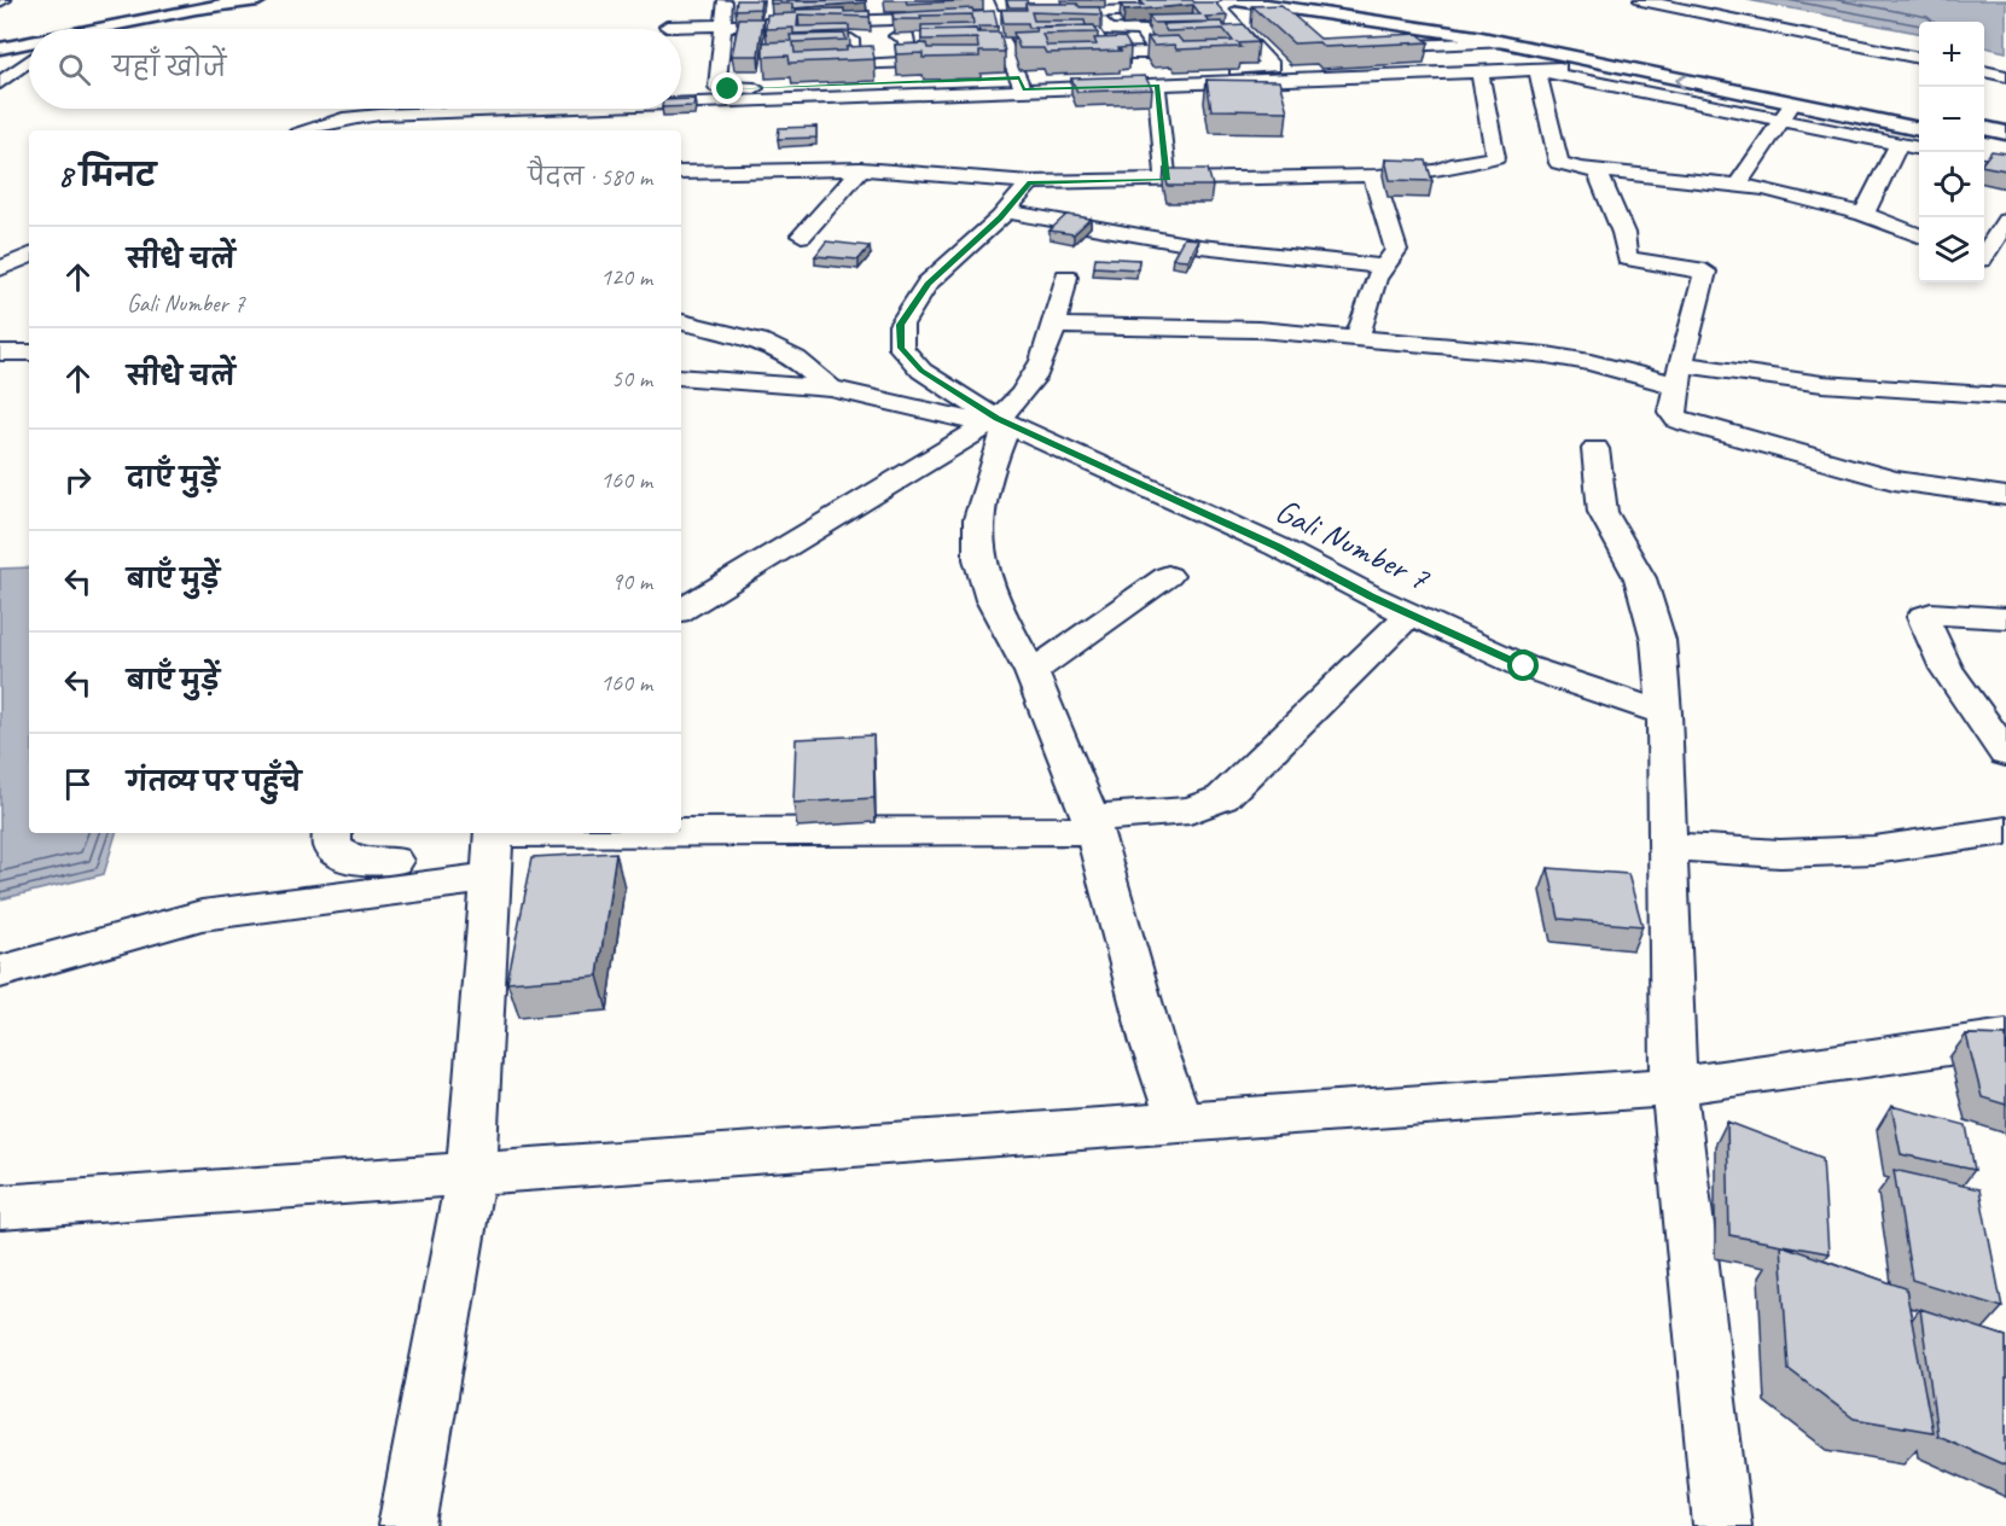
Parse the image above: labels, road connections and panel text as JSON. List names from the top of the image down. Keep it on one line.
{"streets":{"street":["Gali Number 7"]},"page":{"map_buttons":["+","−"],"search":"यहाँ खोजें","heading":["8 मिनट","पैदल · 580 m"],"list":[["सीधे चलें","Gali Number 7","120 m"],["सीधे चलें","50 m"],["दाएँ मुड़ें","160 m"],["बाएँ मुड़ें","90 m"],["बाएँ मुड़ें","160 m"],"गंतव्य पर पहुँचे"]}}
